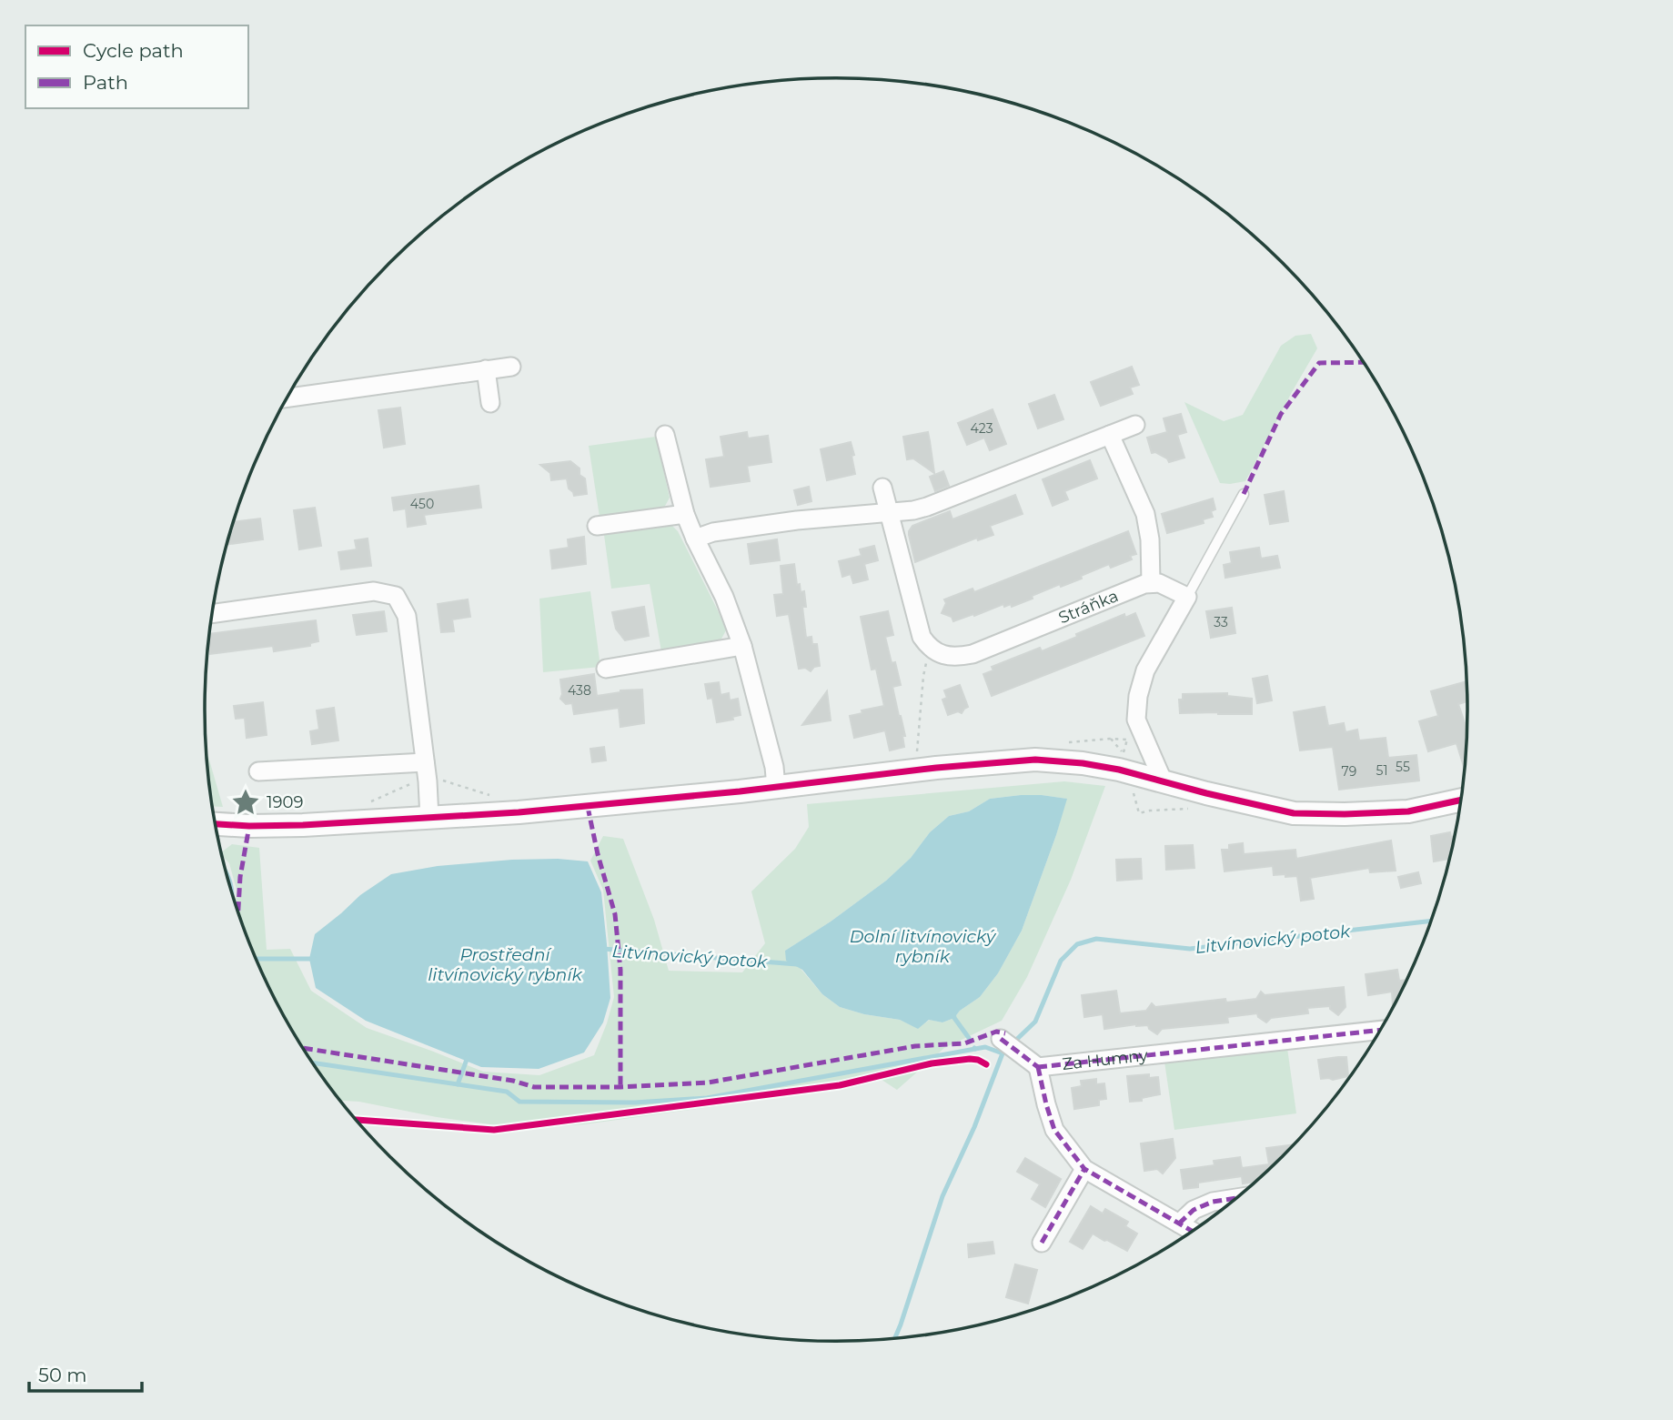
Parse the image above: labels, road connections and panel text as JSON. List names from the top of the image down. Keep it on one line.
{"streets":{"street":["Stráňka","Za Humny"]},"water":["Dolní litvínovický rybník","Litvínovický potok","Prostřední litvínovický rybník"],"places":{"place":["1909"]},"house_numbers":["423","450","33","438","55","51","79"],"legend":["Cycle path","Path"],"scale_bar":"50 m"}
